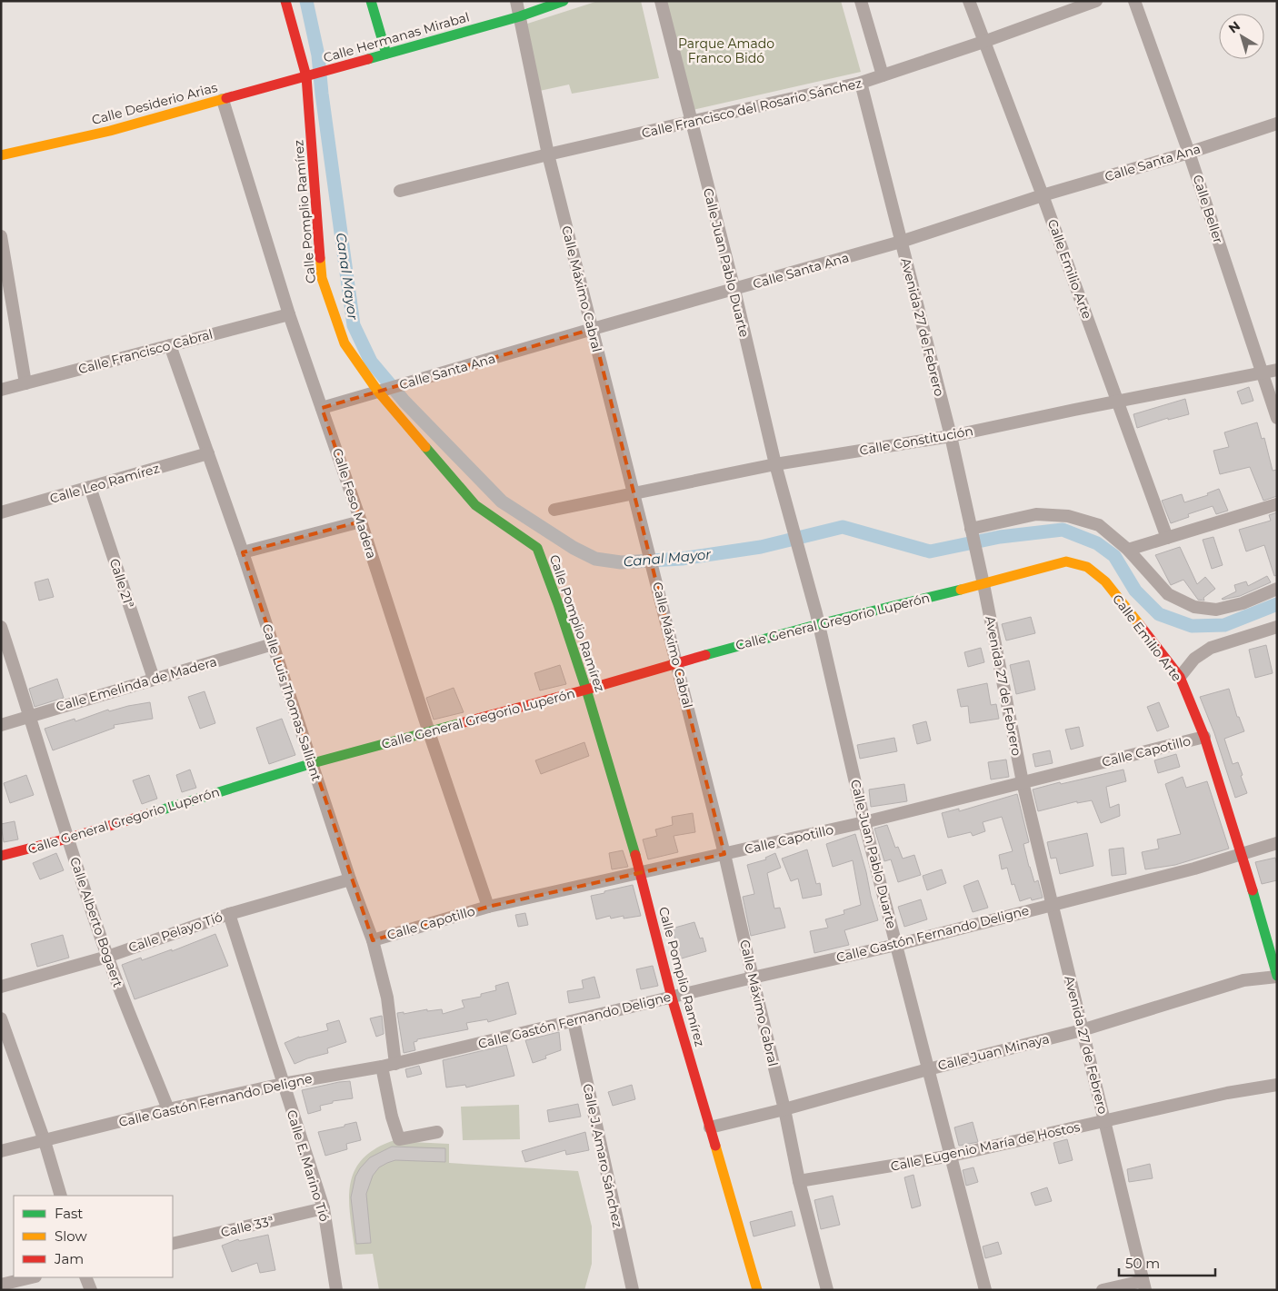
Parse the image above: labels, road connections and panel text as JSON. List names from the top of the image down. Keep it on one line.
{"streets":{"street":["Calle Hermanas Mirabal","Calle Desiderio Arias","Calle Francisco del Rosario Sánchez","Calle Santa Ana","Calle Beller","Calle Pomplio Ramírez","Calle Juan Pablo Duarte","Calle Emilio Arte","Calle Máximo Cabral","Avenida 27 de Febrero","Calle Francisco Cabral","Calle Constitución","Calle Leo Ramírez","Calle Feso Madera","Calle 21ª","Calle General Gregorio Luperón","Calle Emelinda de Madera","Calle Luis Thomas Salliant","Calle Capotillo","Calle Alberto Bogaert","Calle Pelayo Tió","Calle Gastón Fernando Deligne","Calle Juan Minaya","Calle Eugenio María de Hostos","Calle J. Amaro Sánchez","Calle E. Marino Tió","Calle 33ª"]},"crossings":[["Calle Hermanas Mirabal","Calle Desiderio Arias"],["Calle Hermanas Mirabal","Calle Pomplio Ramírez"],["Calle Hermanas Mirabal","Calle Máximo Cabral"],["Calle Desiderio Arias","Calle Pomplio Ramírez"],["Calle Desiderio Arias","Calle Feso Madera"],["Calle Francisco del Rosario Sánchez","Calle Juan Pablo Duarte"],["Calle Francisco del Rosario Sánchez","Calle Emilio Arte"],["Calle Francisco del Rosario Sánchez","Calle Máximo Cabral"],["Calle Francisco del Rosario Sánchez","Avenida 27 de Febrero"],["Calle Santa Ana","Calle Beller"],["Calle Santa Ana","Calle Pomplio Ramírez"],["Calle Santa Ana","Calle Juan Pablo Duarte"],["Calle Santa Ana","Calle Emilio Arte"],["Calle Santa Ana","Calle Máximo Cabral"],["Calle Santa Ana","Avenida 27 de Febrero"],["Calle Santa Ana","Calle Feso Madera"],["Calle Beller","Calle Constitución"],["Calle Pomplio Ramírez","Calle General Gregorio Luperón"],["Calle Pomplio Ramírez","Calle Capotillo"],["Calle Pomplio Ramírez","Calle Gastón Fernando Deligne"],["Calle Pomplio Ramírez","Calle Juan Minaya"],["Calle Juan Pablo Duarte","Calle Constitución"],["Calle Juan Pablo Duarte","Calle General Gregorio Luperón"],["Calle Juan Pablo Duarte","Calle Capotillo"],["Calle Juan Pablo Duarte","Calle Gastón Fernando Deligne"],["Calle Juan Pablo Duarte","Calle Juan Minaya"],["Calle Juan Pablo Duarte","Calle Eugenio María de Hostos"],["Calle Emilio Arte","Avenida 27 de Febrero"],["Calle Emilio Arte","Calle Constitución"],["Calle Emilio Arte","Calle General Gregorio Luperón"],["Calle Emilio Arte","Calle Capotillo"],["Calle Emilio Arte","Calle Gastón Fernando Deligne"],["Calle Emilio Arte","Calle Juan Minaya"],["Calle Máximo Cabral","Calle Constitución"],["Calle Máximo Cabral","Calle General Gregorio Luperón"],["Calle Máximo Cabral","Calle Capotillo"],["Calle Máximo Cabral","Calle Gastón Fernando Deligne"],["Calle Máximo Cabral","Calle Juan Minaya"],["Calle Máximo Cabral","Calle Eugenio María de Hostos"],["Avenida 27 de Febrero","Calle Constitución"],["Avenida 27 de Febrero","Calle General Gregorio Luperón"],["Avenida 27 de Febrero","Calle Capotillo"],["Avenida 27 de Febrero","Calle Gastón Fernando Deligne"],["Avenida 27 de Febrero","Calle Juan Minaya"],["Avenida 27 de Febrero","Calle Eugenio María de Hostos"],["Calle Francisco Cabral","Calle Feso Madera"],["Calle Francisco Cabral","Calle Luis Thomas Salliant"],["Calle Leo Ramírez","Calle 21ª"],["Calle Leo Ramírez","Calle Luis Thomas Salliant"],["Calle Feso Madera","Calle General Gregorio Luperón"],["Calle Feso Madera","Calle Capotillo"],["Calle 21ª","Calle Emelinda de Madera"],["Calle General Gregorio Luperón","Calle Luis Thomas Salliant"],["Calle General Gregorio Luperón","Calle Alberto Bogaert"],["Calle Emelinda de Madera","Calle Luis Thomas Salliant"],["Calle Emelinda de Madera","Calle Alberto Bogaert"],["Calle Luis Thomas Salliant","Calle Capotillo"],["Calle Luis Thomas Salliant","Calle Pelayo Tió"],["Calle Luis Thomas Salliant","Calle Gastón Fernando Deligne"],["Calle Alberto Bogaert","Calle Pelayo Tió"],["Calle Alberto Bogaert","Calle Gastón Fernando Deligne"],["Calle Pelayo Tió","Calle E. Marino Tió"],["Calle Gastón Fernando Deligne","Calle J. Amaro Sánchez"],["Calle Gastón Fernando Deligne","Calle E. Marino Tió"],["Calle E. Marino Tió","Calle 33ª"]],"water":["Canal Mayor"],"parks":["Parque Amado Franco Bidó"],"legend":["Fast","Slow","Jam"],"scale_bar":"50 m","north":"top left"}
